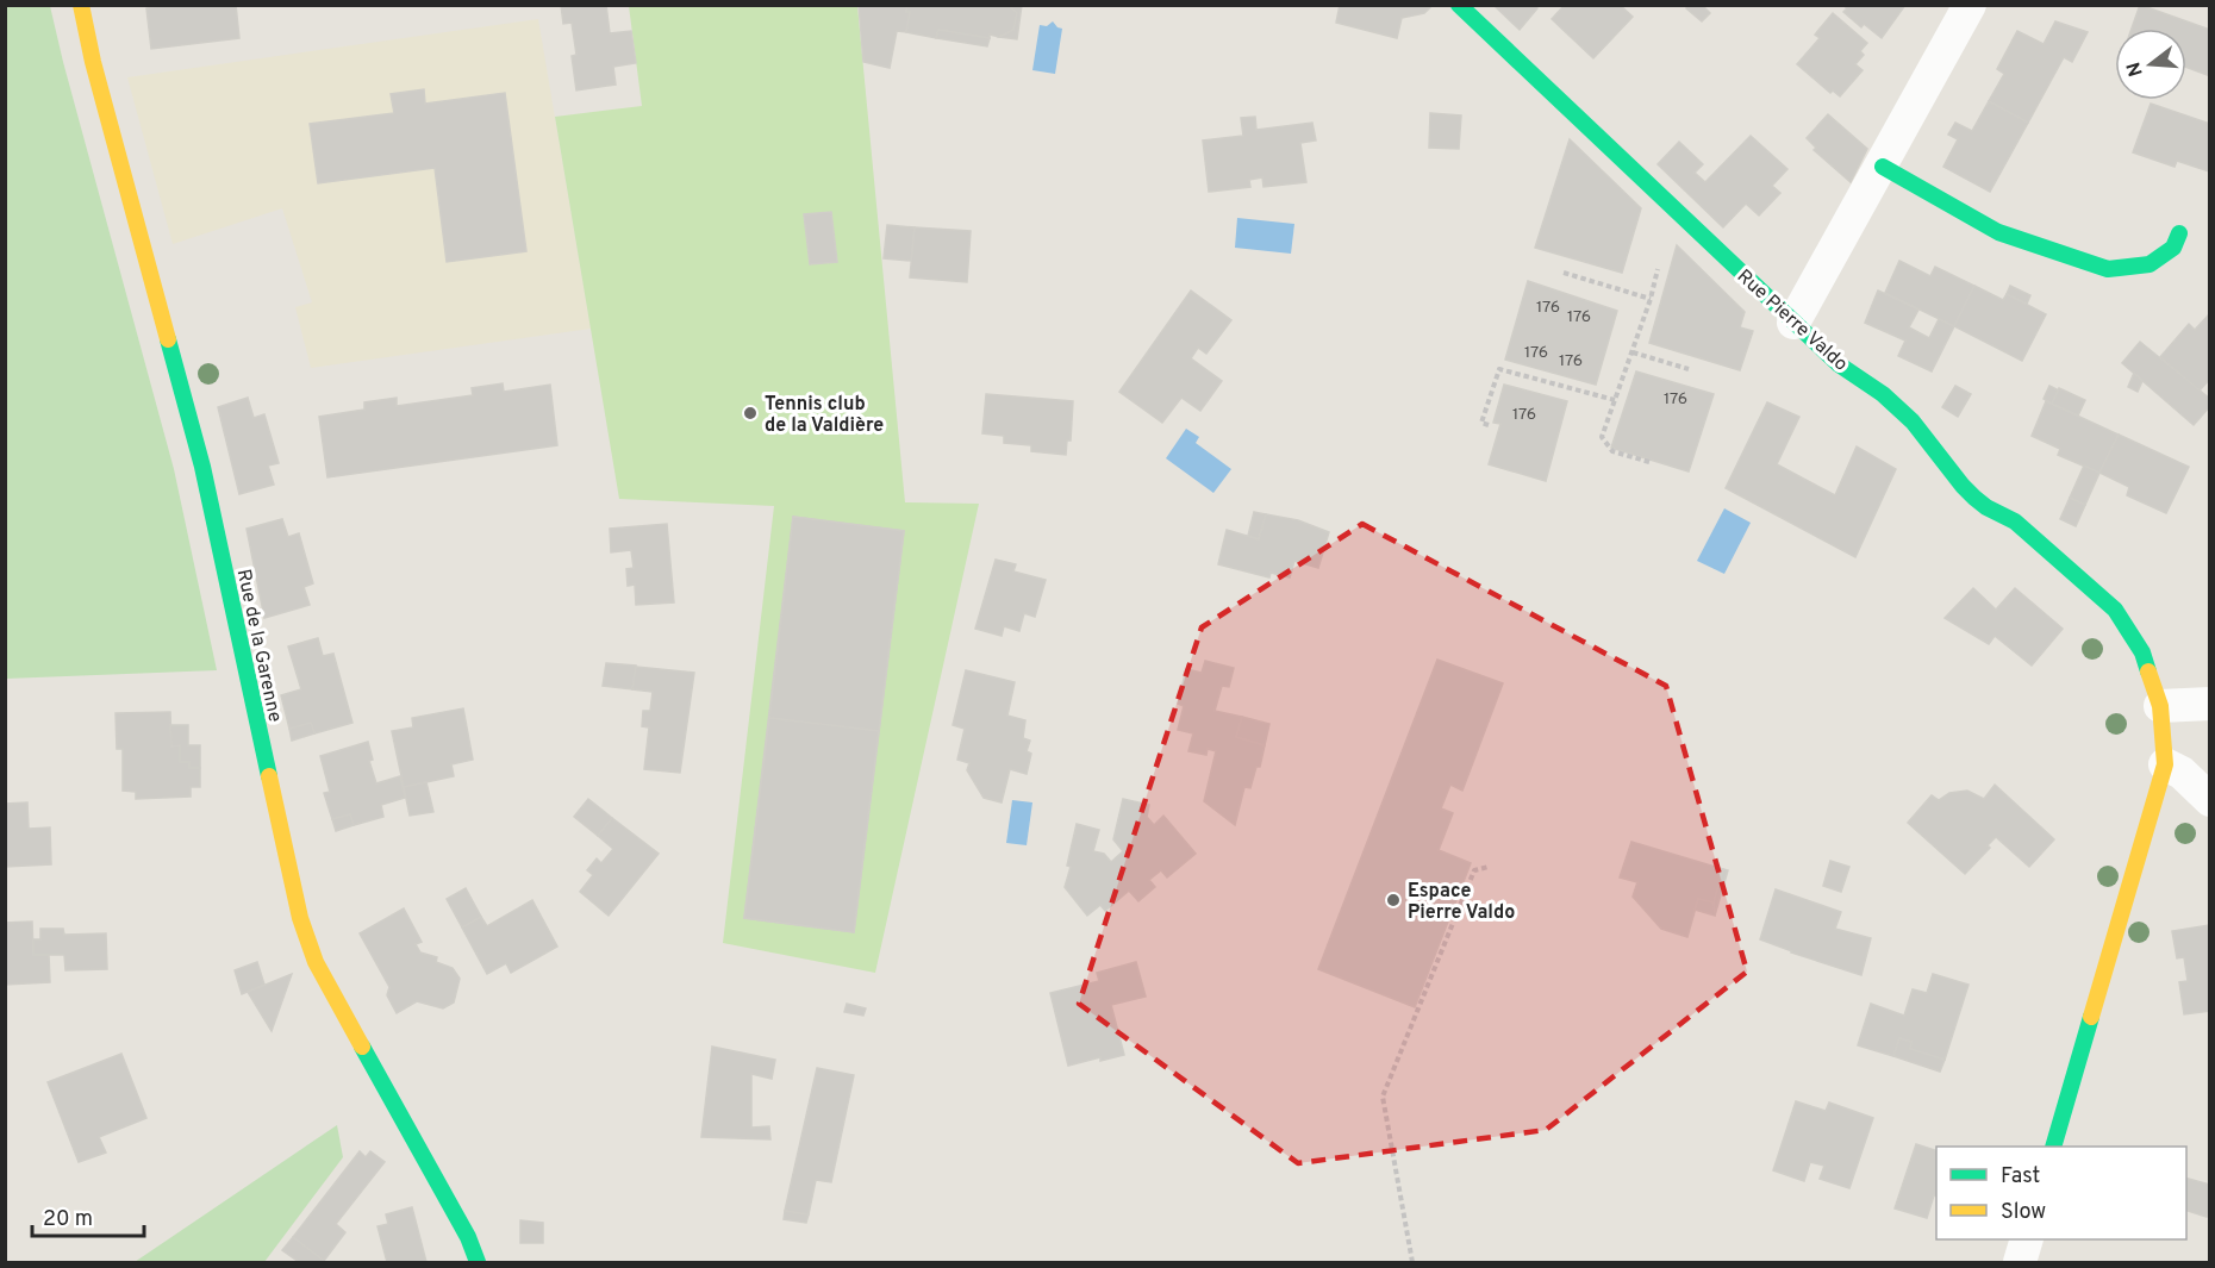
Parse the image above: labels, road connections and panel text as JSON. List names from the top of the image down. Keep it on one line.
{"streets":{"street":["Rue Pierre Valdo","Rue de la Garenne"]},"places":["Tennis club de la Valdière","Espace Pierre Valdo"],"house_numbers":["176","176","176","176","176","176"],"legend":["Fast","Slow"],"scale_bar":"20 m","north":"left"}
